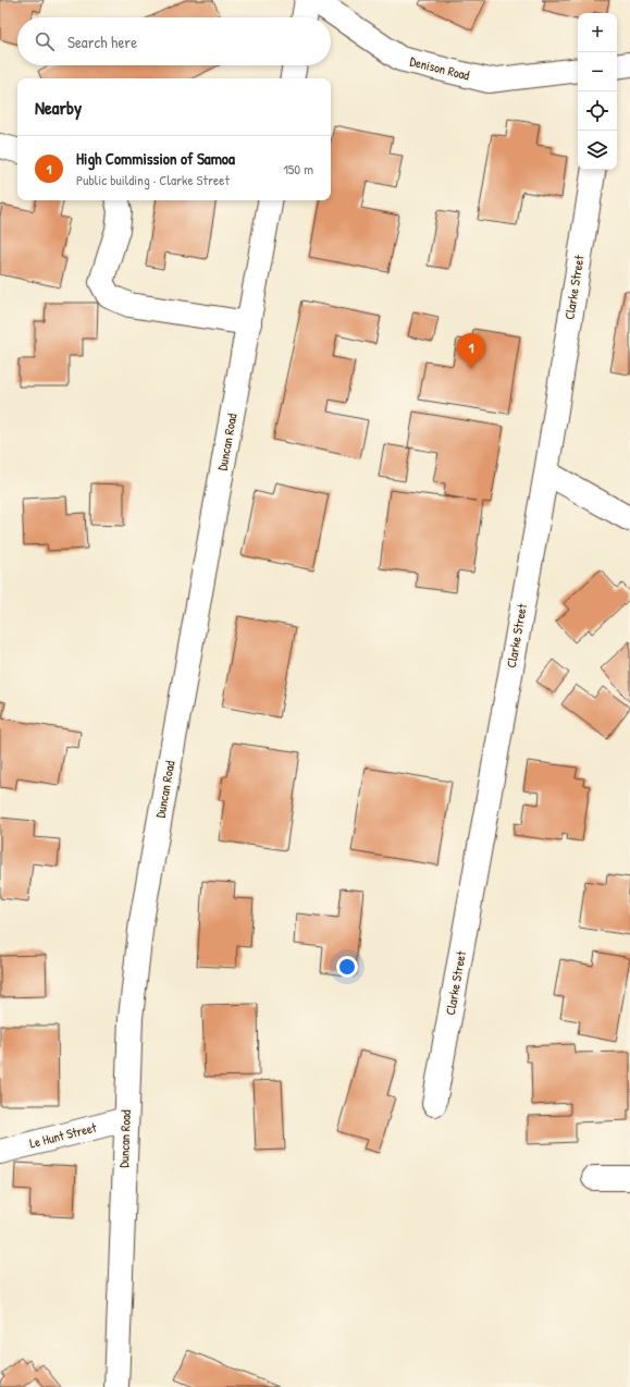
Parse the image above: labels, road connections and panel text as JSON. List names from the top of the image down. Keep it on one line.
{"streets":{"main road":["Denison Road","Clarke Street","Duncan Road","Le Hunt Street"]},"crossings":[["Duncan Road","Le Hunt Street"]],"page":{"map_buttons":["+","−"],"search":"Search here","heading":"Nearby","list":[{"mark":"1","name":"High Commission of Samoa","note":"Public building · Clarke Street","value":"150 m"}],"pins":"1"}}
